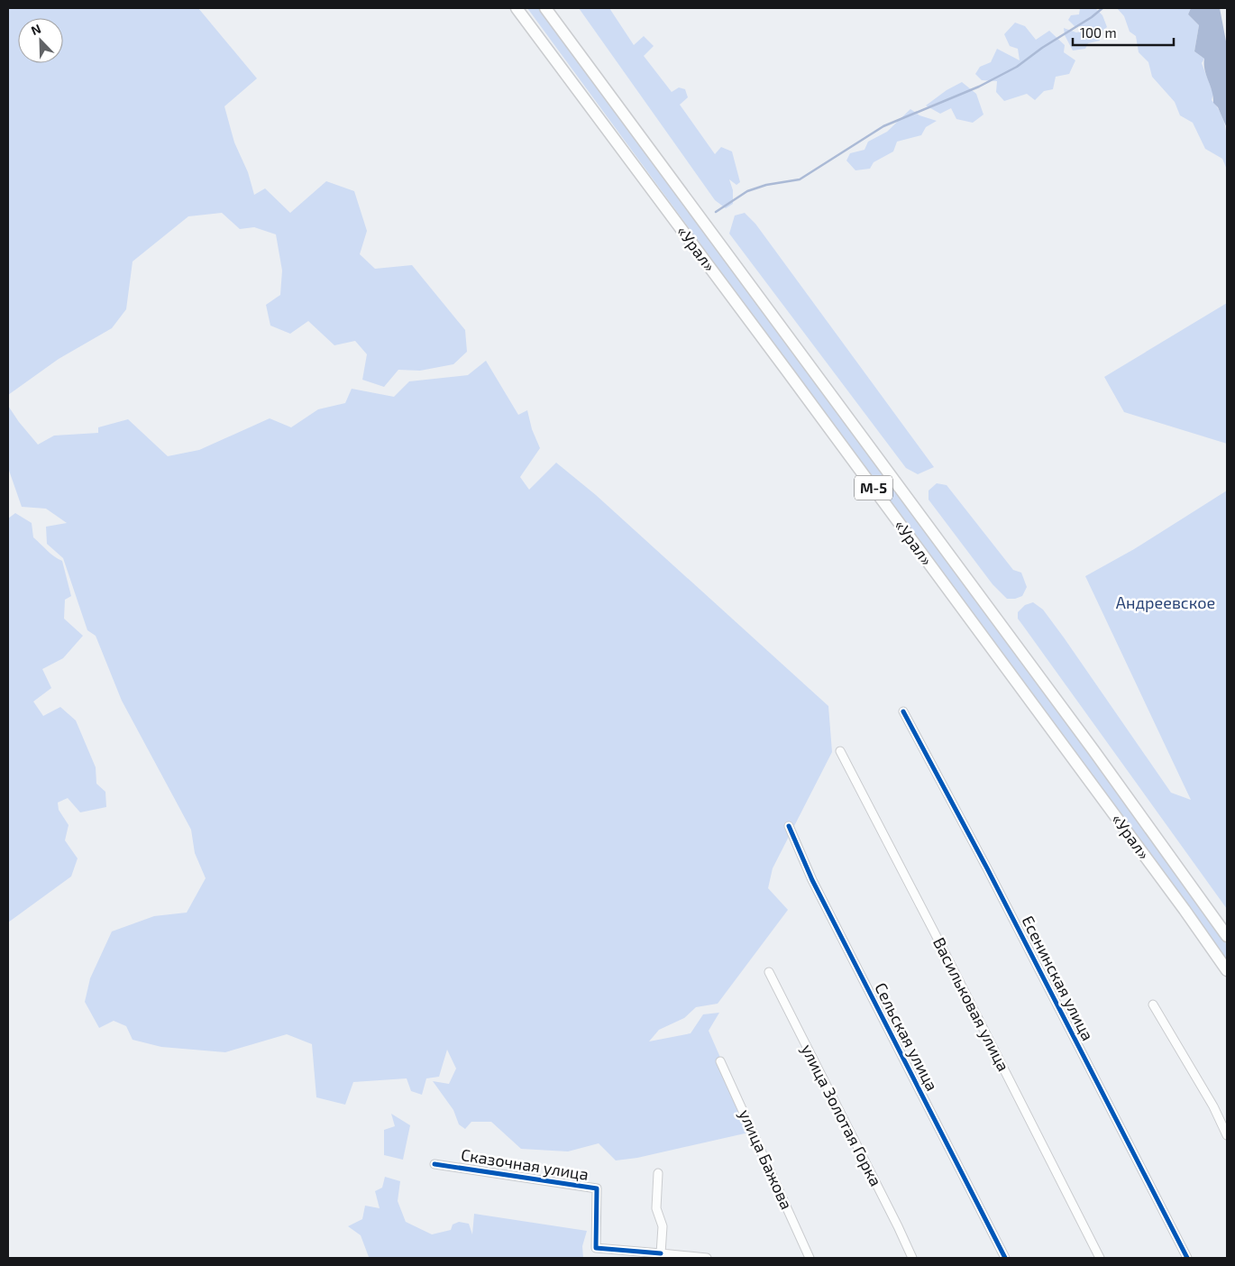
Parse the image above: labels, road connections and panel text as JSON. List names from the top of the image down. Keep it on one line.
{"streets":{"main road":["«Урал»","М-5"],"street":["Есенинская улица","Васильковая улица","Сельская улица","улица Золотая Горка","улица Бажова","Сказочная улица"]},"parks":["Андреевское"],"scale_bar":"100 m","north":"top left"}
